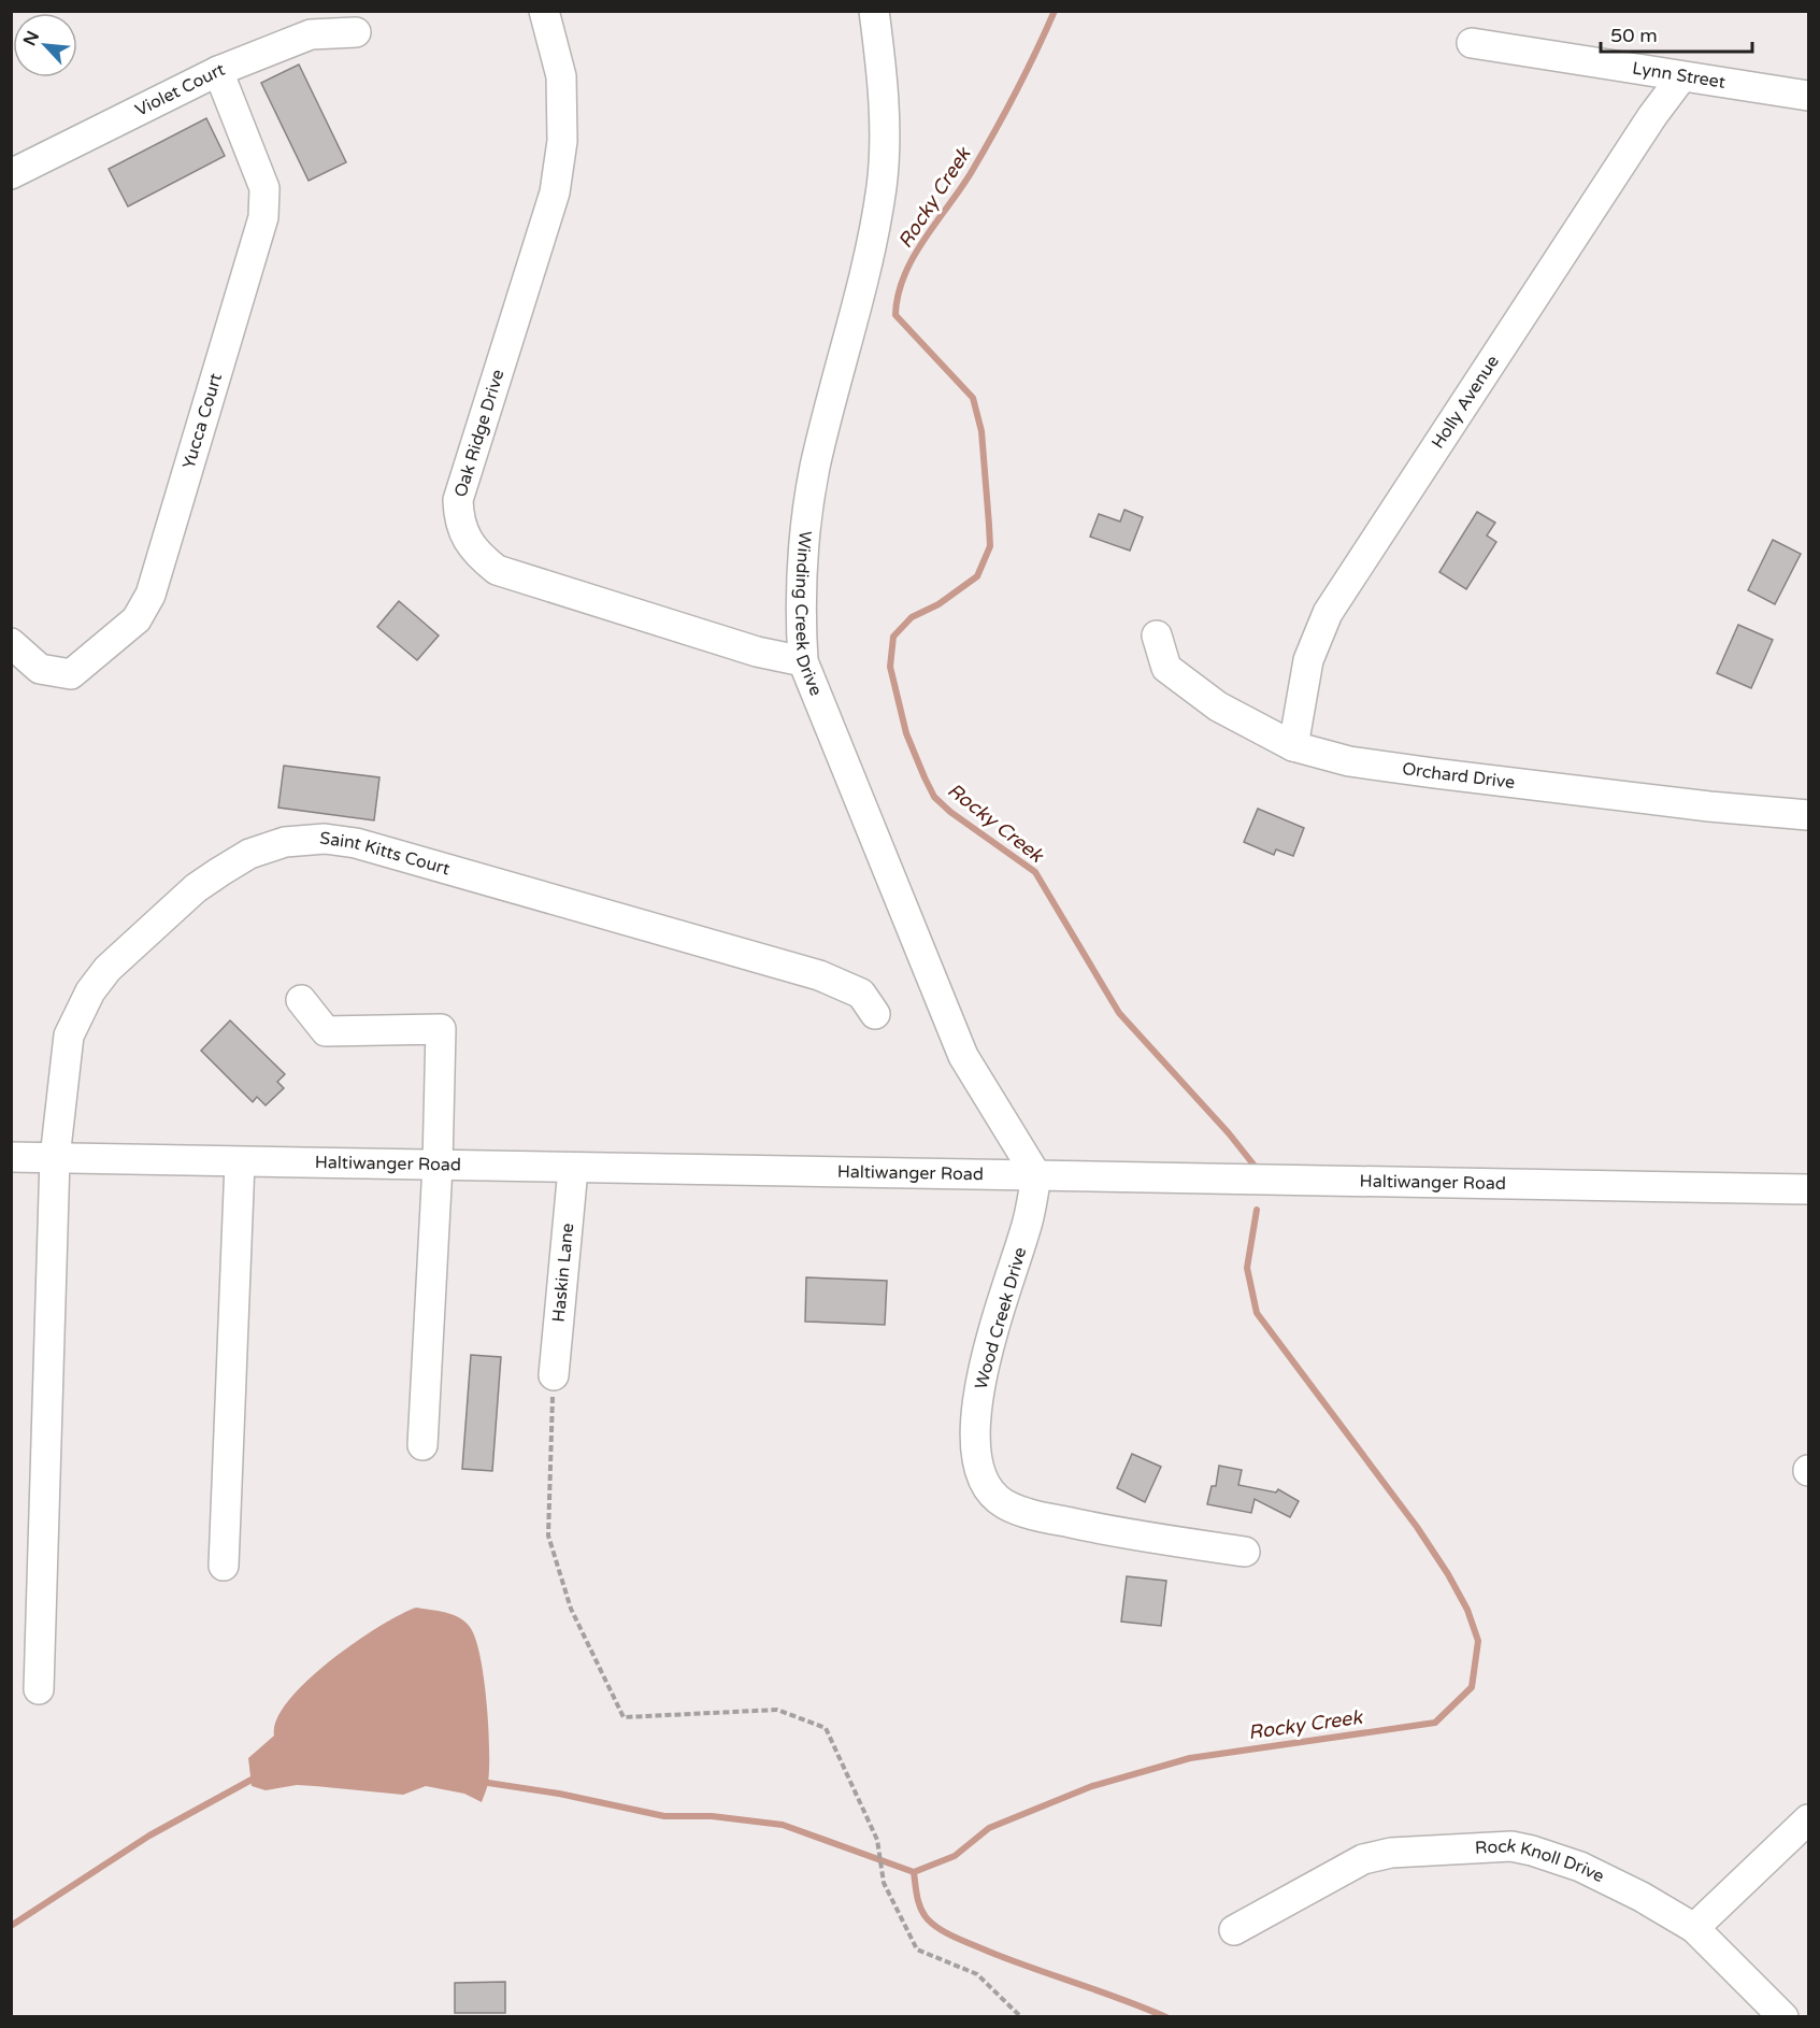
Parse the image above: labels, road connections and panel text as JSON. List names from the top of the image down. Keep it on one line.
{"streets":{"street":["Lynn Street","Violet Court","Holly Avenue","Yucca Court","Oak Ridge Drive","Winding Creek Drive","Orchard Drive","Saint Kitts Court","Haltiwanger Road","Haskin Lane","Wood Creek Drive","Rock Knoll Drive"]},"crossings":[["Lynn Street","Holly Avenue"],["Violet Court","Yucca Court"],["Holly Avenue","Orchard Drive"],["Oak Ridge Drive","Winding Creek Drive"],["Winding Creek Drive","Haltiwanger Road"],["Winding Creek Drive","Wood Creek Drive"],["Saint Kitts Court","Haltiwanger Road"],["Haltiwanger Road","Haskin Lane"],["Haltiwanger Road","Wood Creek Drive"]],"water":["Rocky Creek"],"scale_bar":"50 m","north":"top left"}
